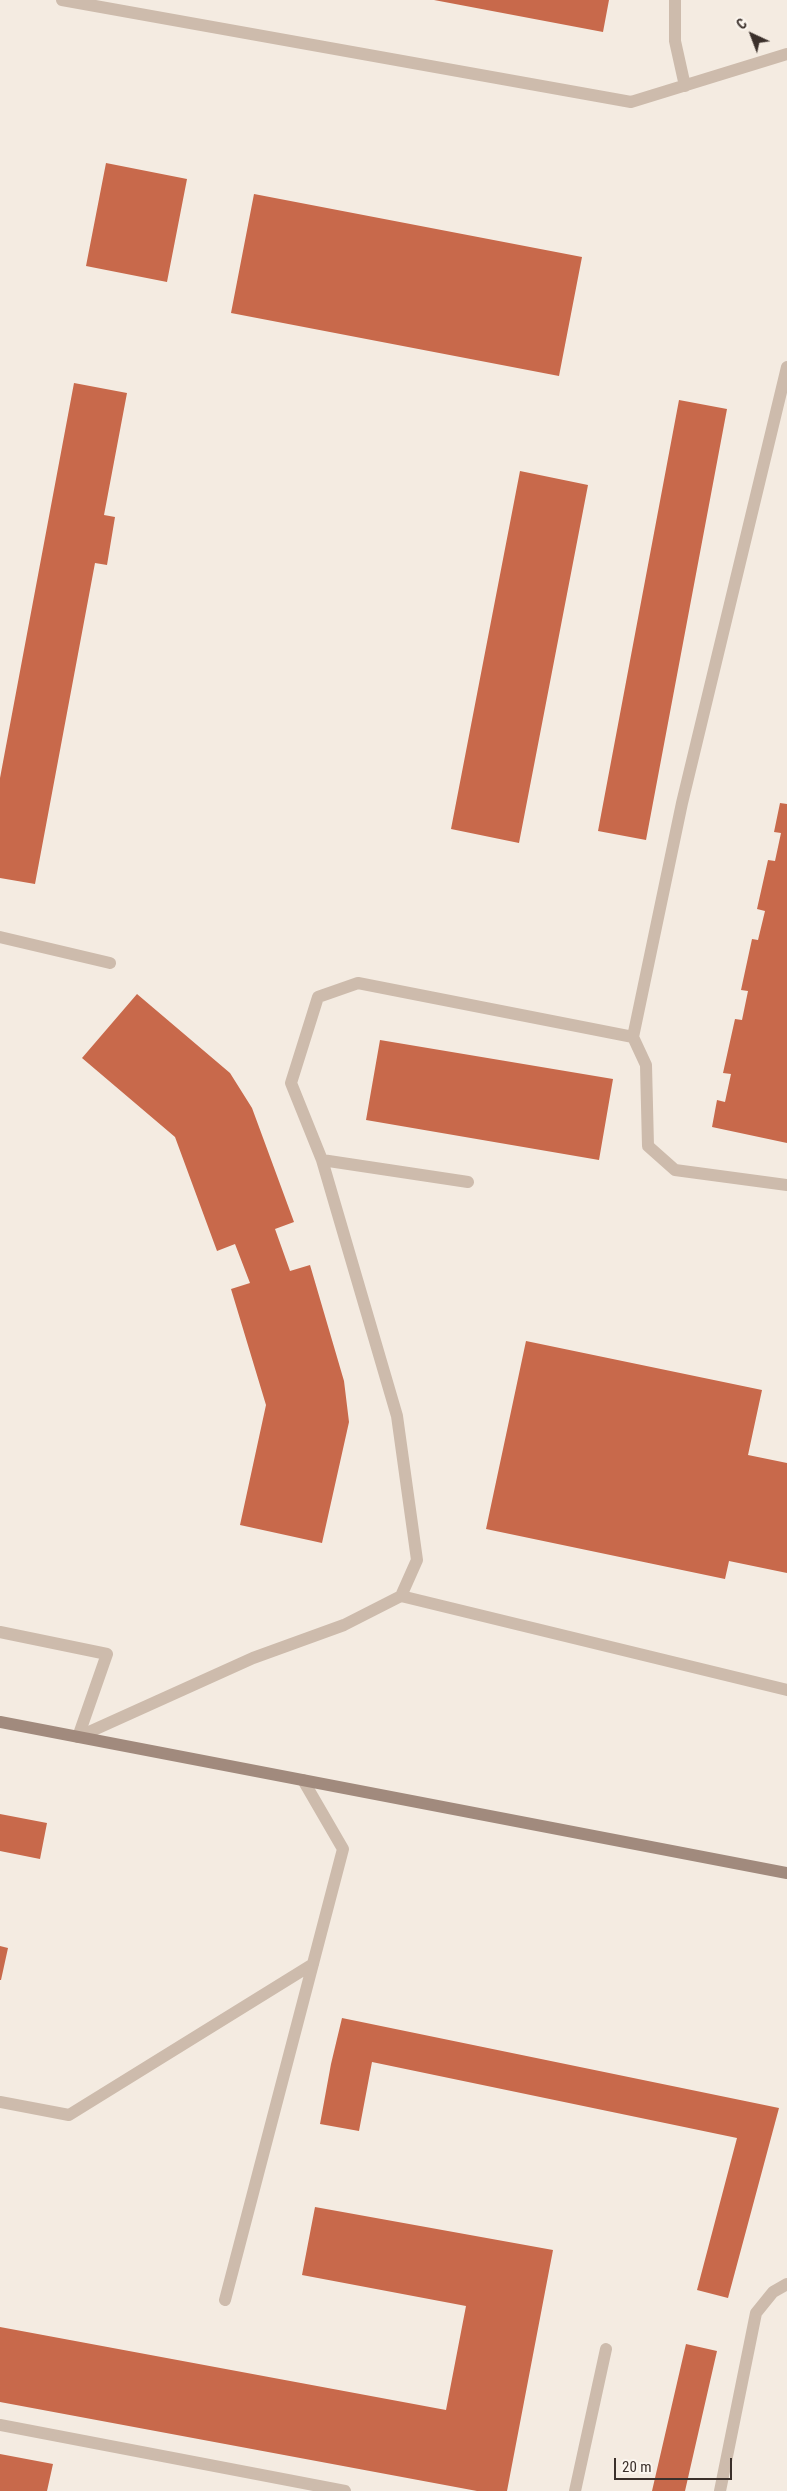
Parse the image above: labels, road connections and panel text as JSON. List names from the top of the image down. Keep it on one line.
{"scale_bar":"20 m","north":"top left"}
